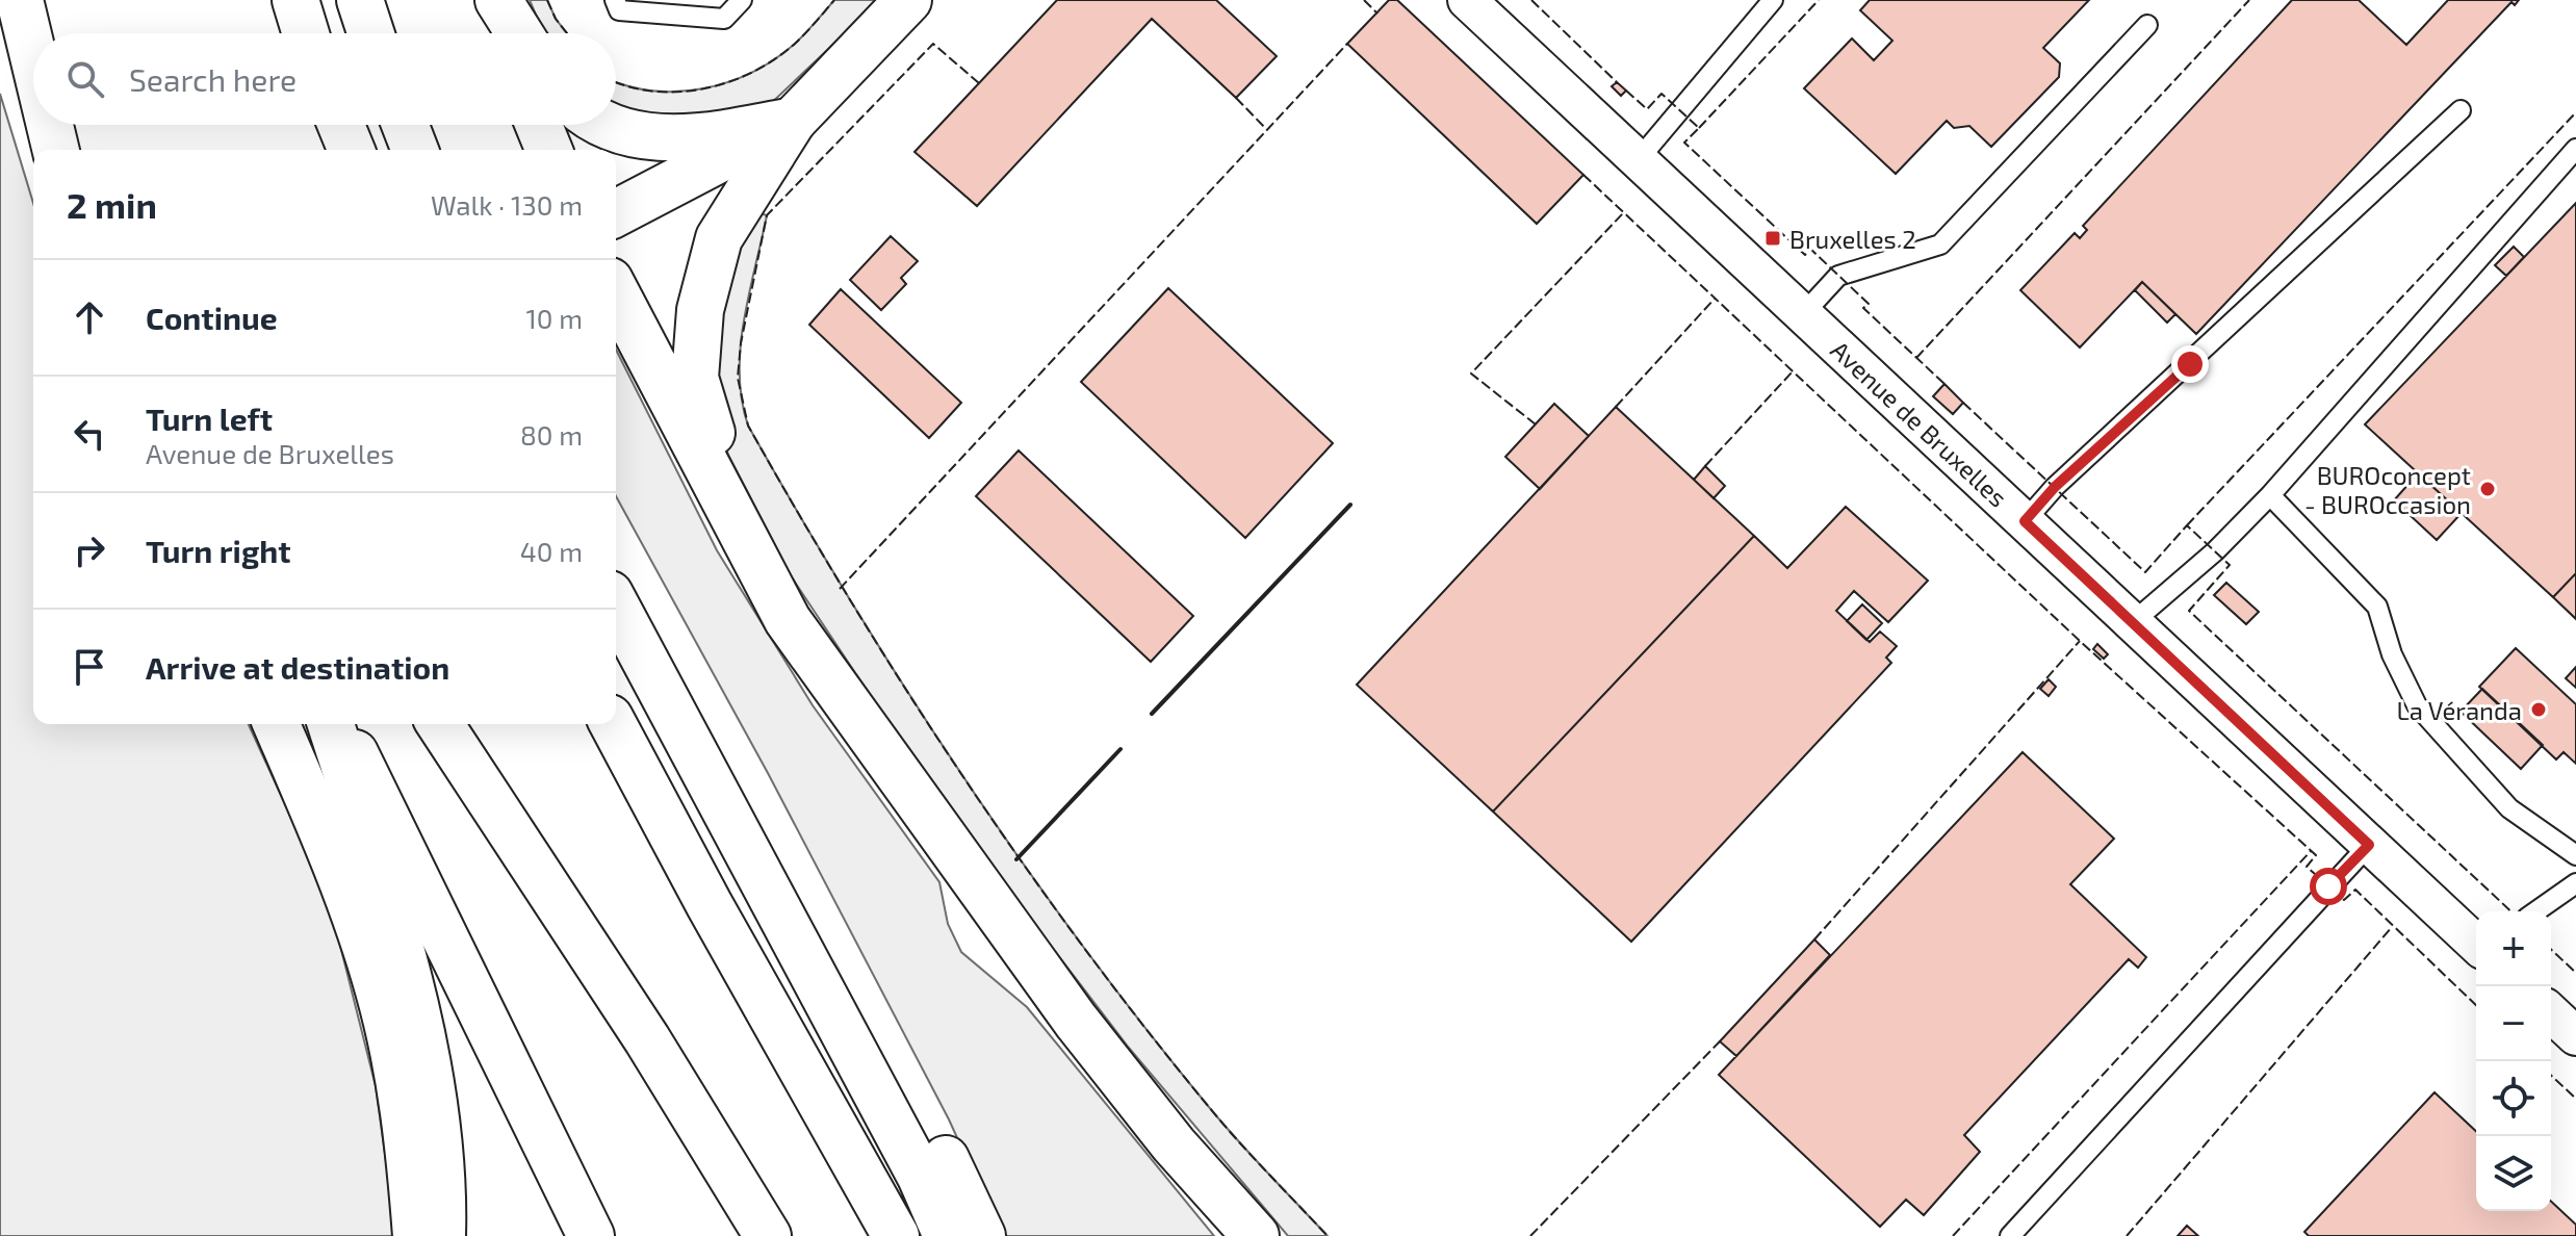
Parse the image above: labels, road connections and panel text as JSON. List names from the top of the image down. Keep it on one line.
{"streets":{"street":["Avenue de Bruxelles"]},"places":{"transit":["Bruxelles 2"],"other":["BUROconcept - BUROccasion","La Véranda"]},"page":{"search":"Search here","heading":["2 min","Walk · 130 m"],"list":[["Continue","10 m"],["Turn left","Avenue de Bruxelles","80 m"],["Turn right","40 m"],"Arrive at destination"],"map_buttons":["+","−"]}}
